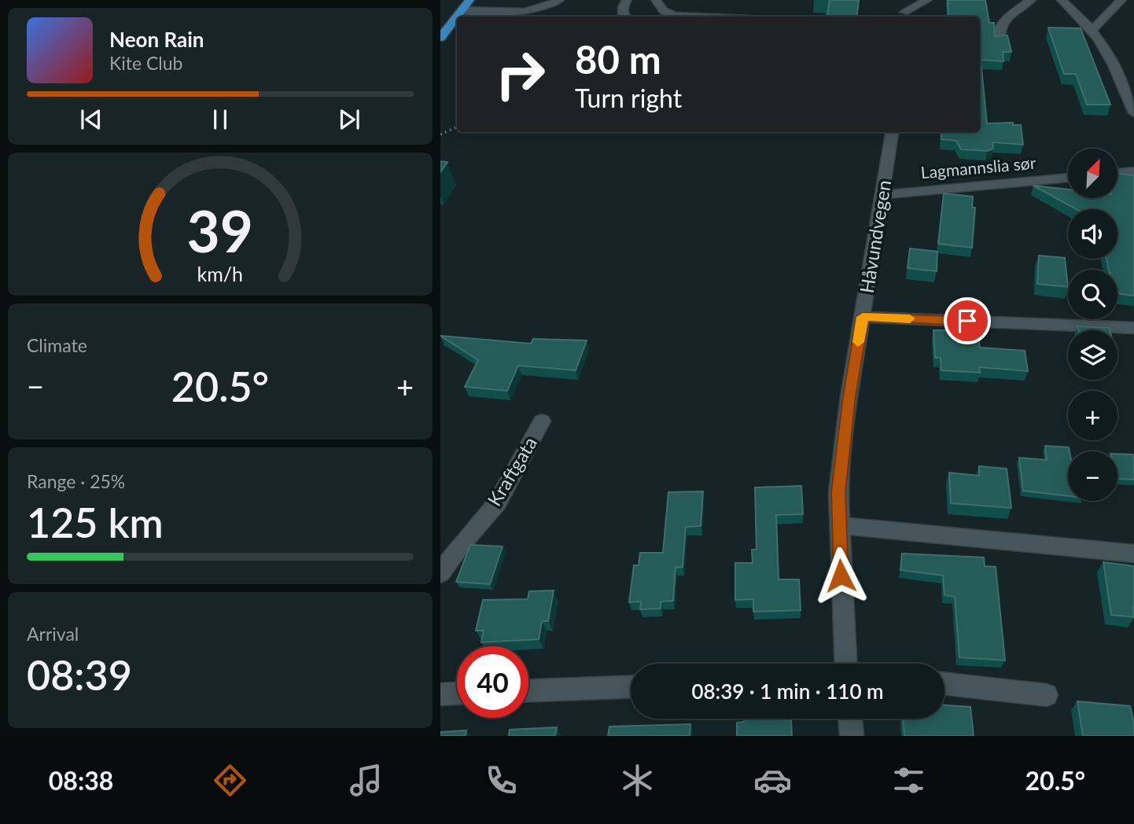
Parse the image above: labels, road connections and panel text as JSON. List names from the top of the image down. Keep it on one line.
{"streets":{"street":["Lagmannslia sør","Håvundvegen","Kraftgata"]},"crossings":[["Lagmannslia sør","Håvundvegen"]],"north":"top right","page":{"turn":["80 m","Turn right"],"song":["Neon Rain","Kite Club"],"map_buttons":["+","−"],"tile":["Climate",["Range · 25%","125 km"],["Arrival","08:39"]],"heat":["−","20.5°","+"],"limit":"40","trip":"08:39 · 1 min · 110 m","tabs":["08:38","20.5°"],"gauge":["39","km/h"]}}
